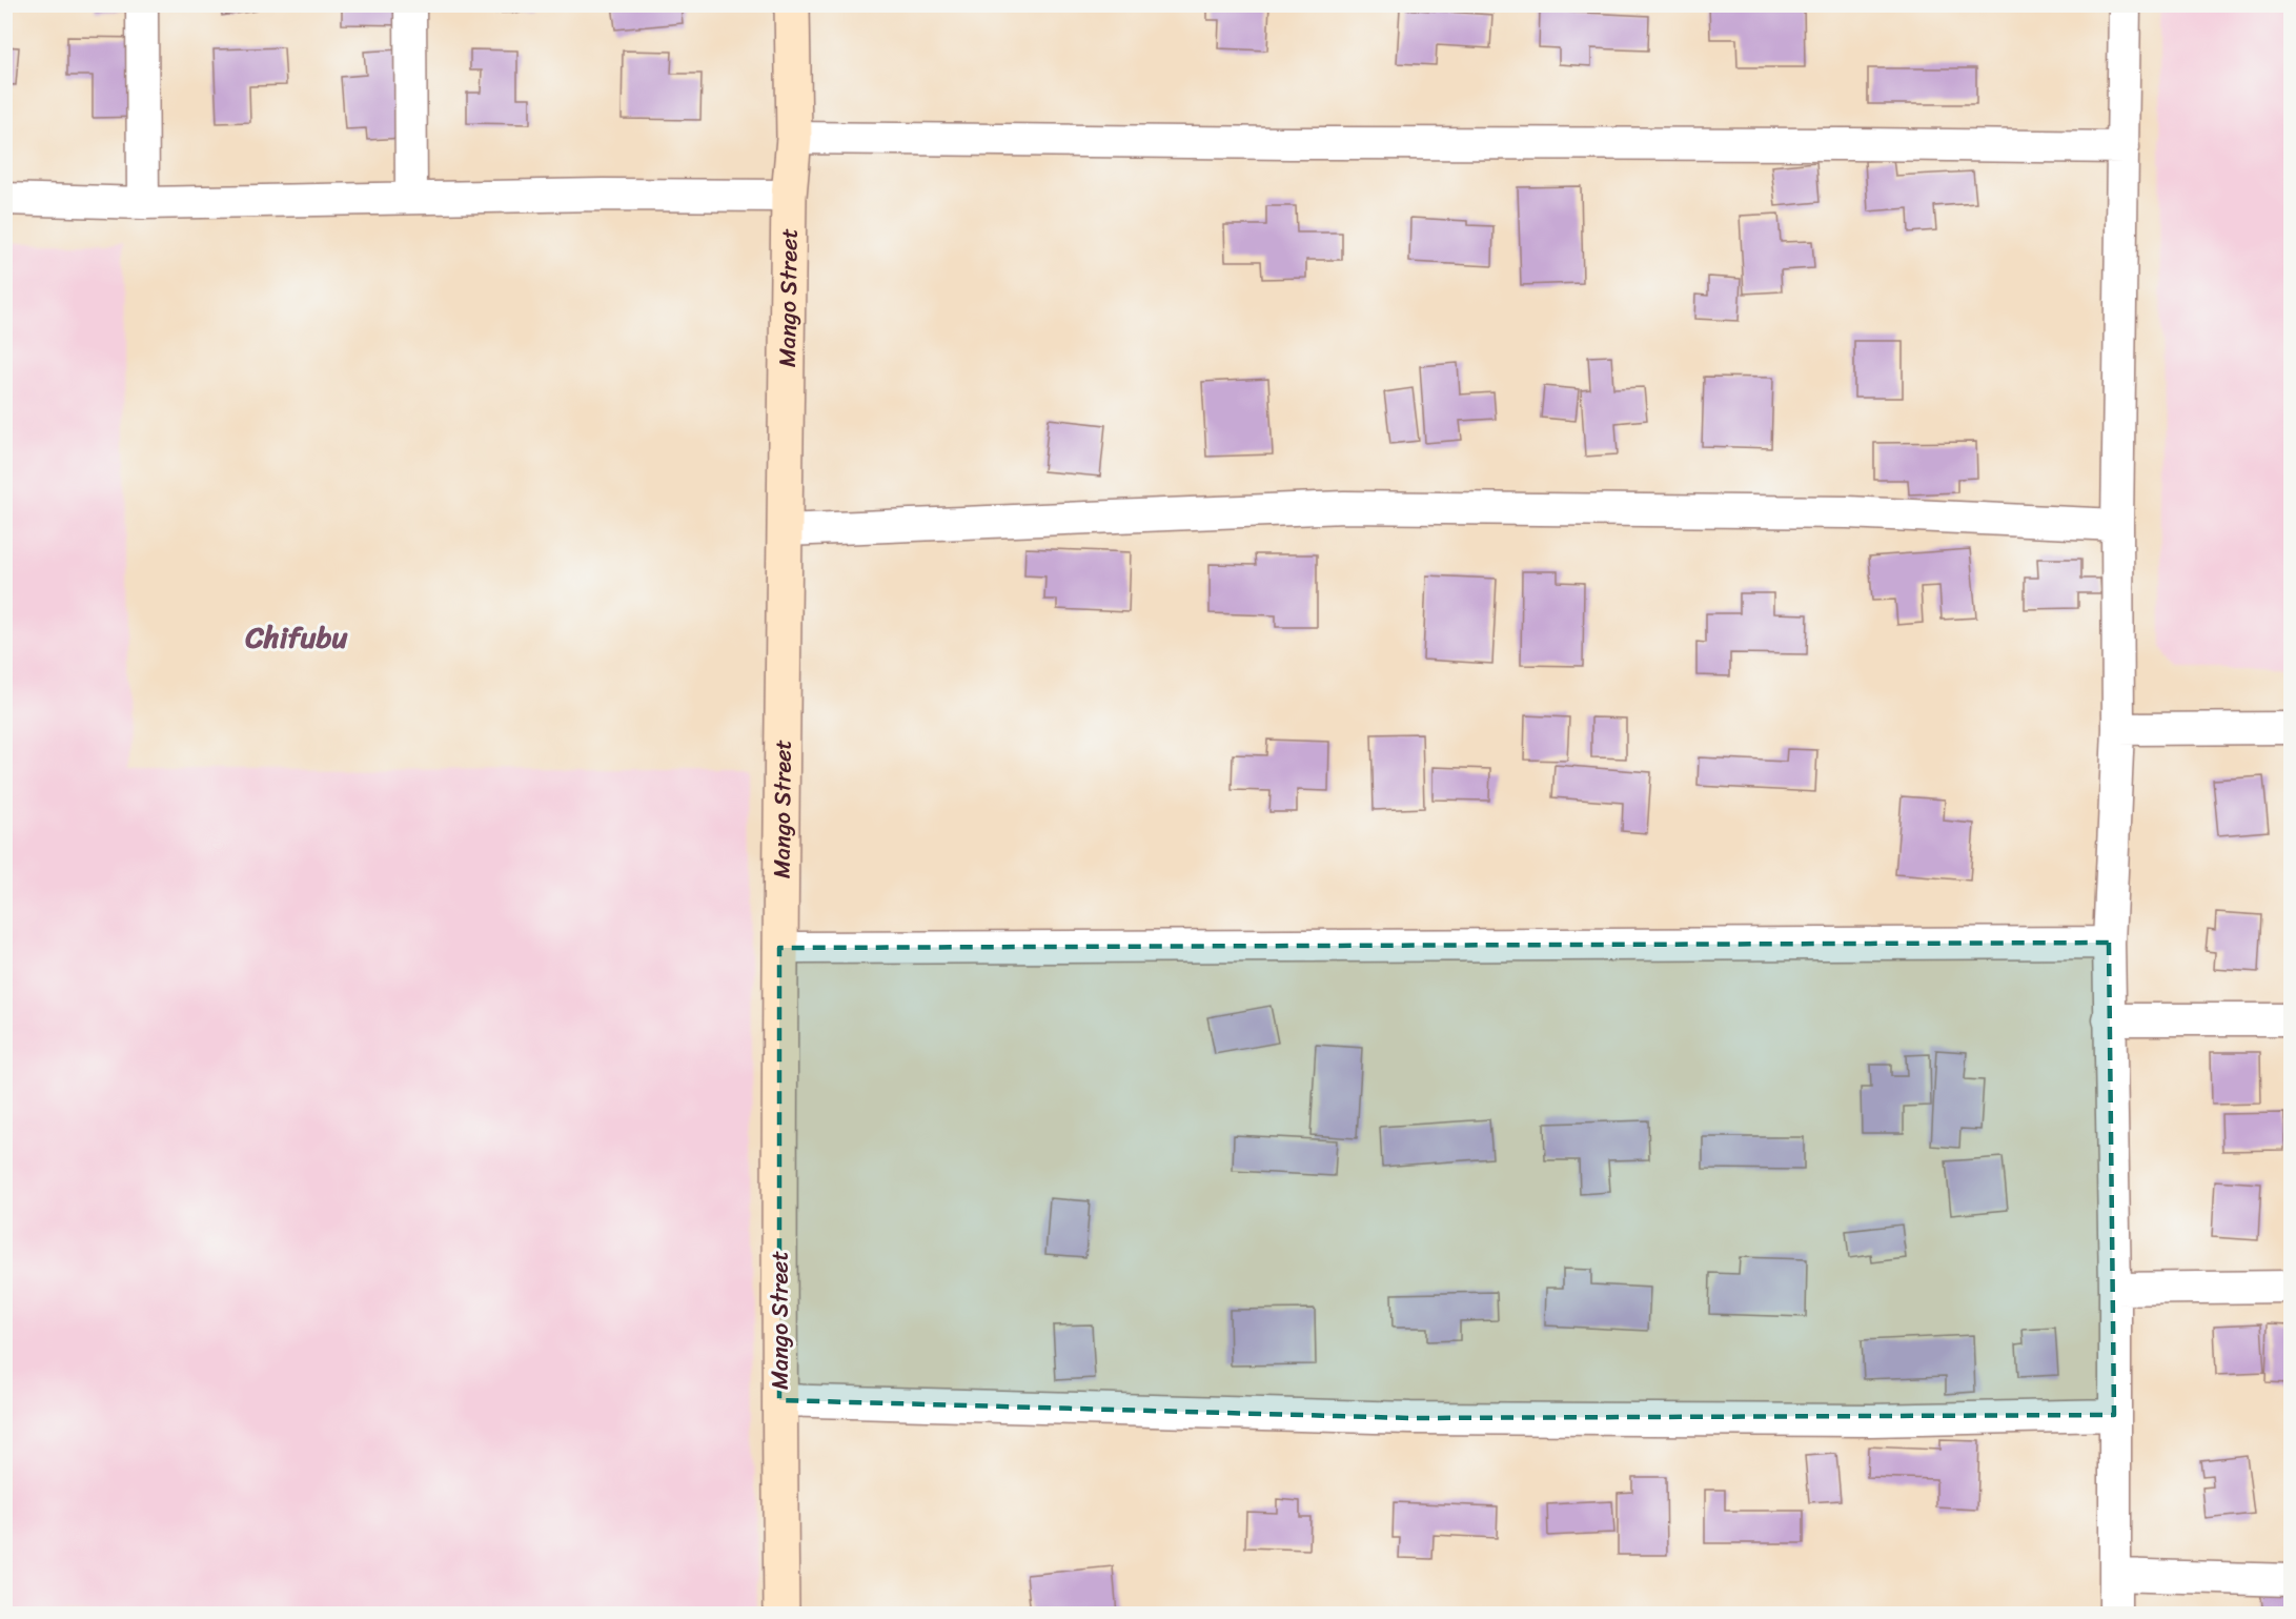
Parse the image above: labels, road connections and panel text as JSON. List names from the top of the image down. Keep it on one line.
{"streets":{"main road":["Mango Street"]},"districts":["Chifubu"]}
